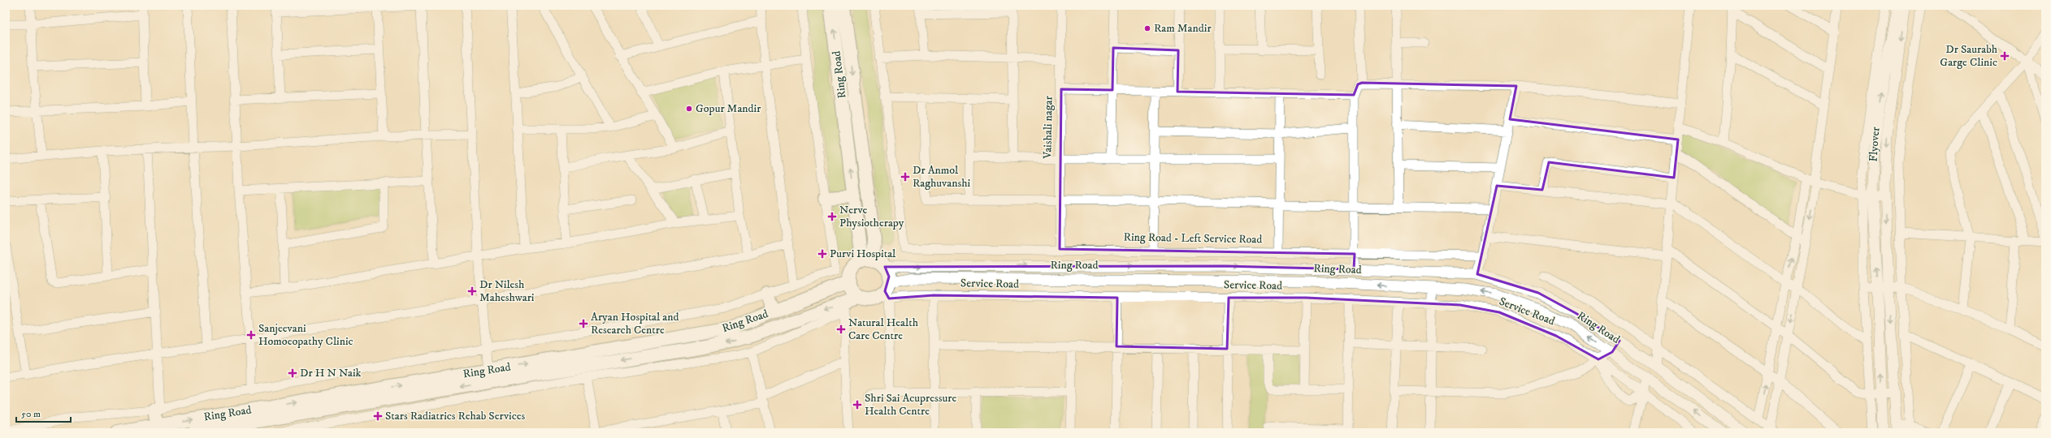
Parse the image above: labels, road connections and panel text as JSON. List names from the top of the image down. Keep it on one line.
{"streets":{"highway":["Ring Road"],"main road":["Flyover"],"street":["Vaishali nagar","Ring Road - Left Service Road","Service Road"]},"crossings":[["Ring Road","Service Road"],["Vaishali nagar","Ring Road - Left Service Road"]],"places":{"other":["Ram Mandir","Gopur Mandir"],"health":["Dr Saurabh Garge Clinic","Dr Anmol Raghuvanshi","Nerve Physiotherapy","Purvi Hospital","Dr Nilesh Maheshwari","Aryan Hospital and Research Centre","Natural Health Care Centre","Sanjeevani Homoeopathy Clinic","Dr H N Naik","Shri Sai Acupressure Health Centre","Stars Radiatrics Rehab Services"]},"scale_bar":"50 m"}
